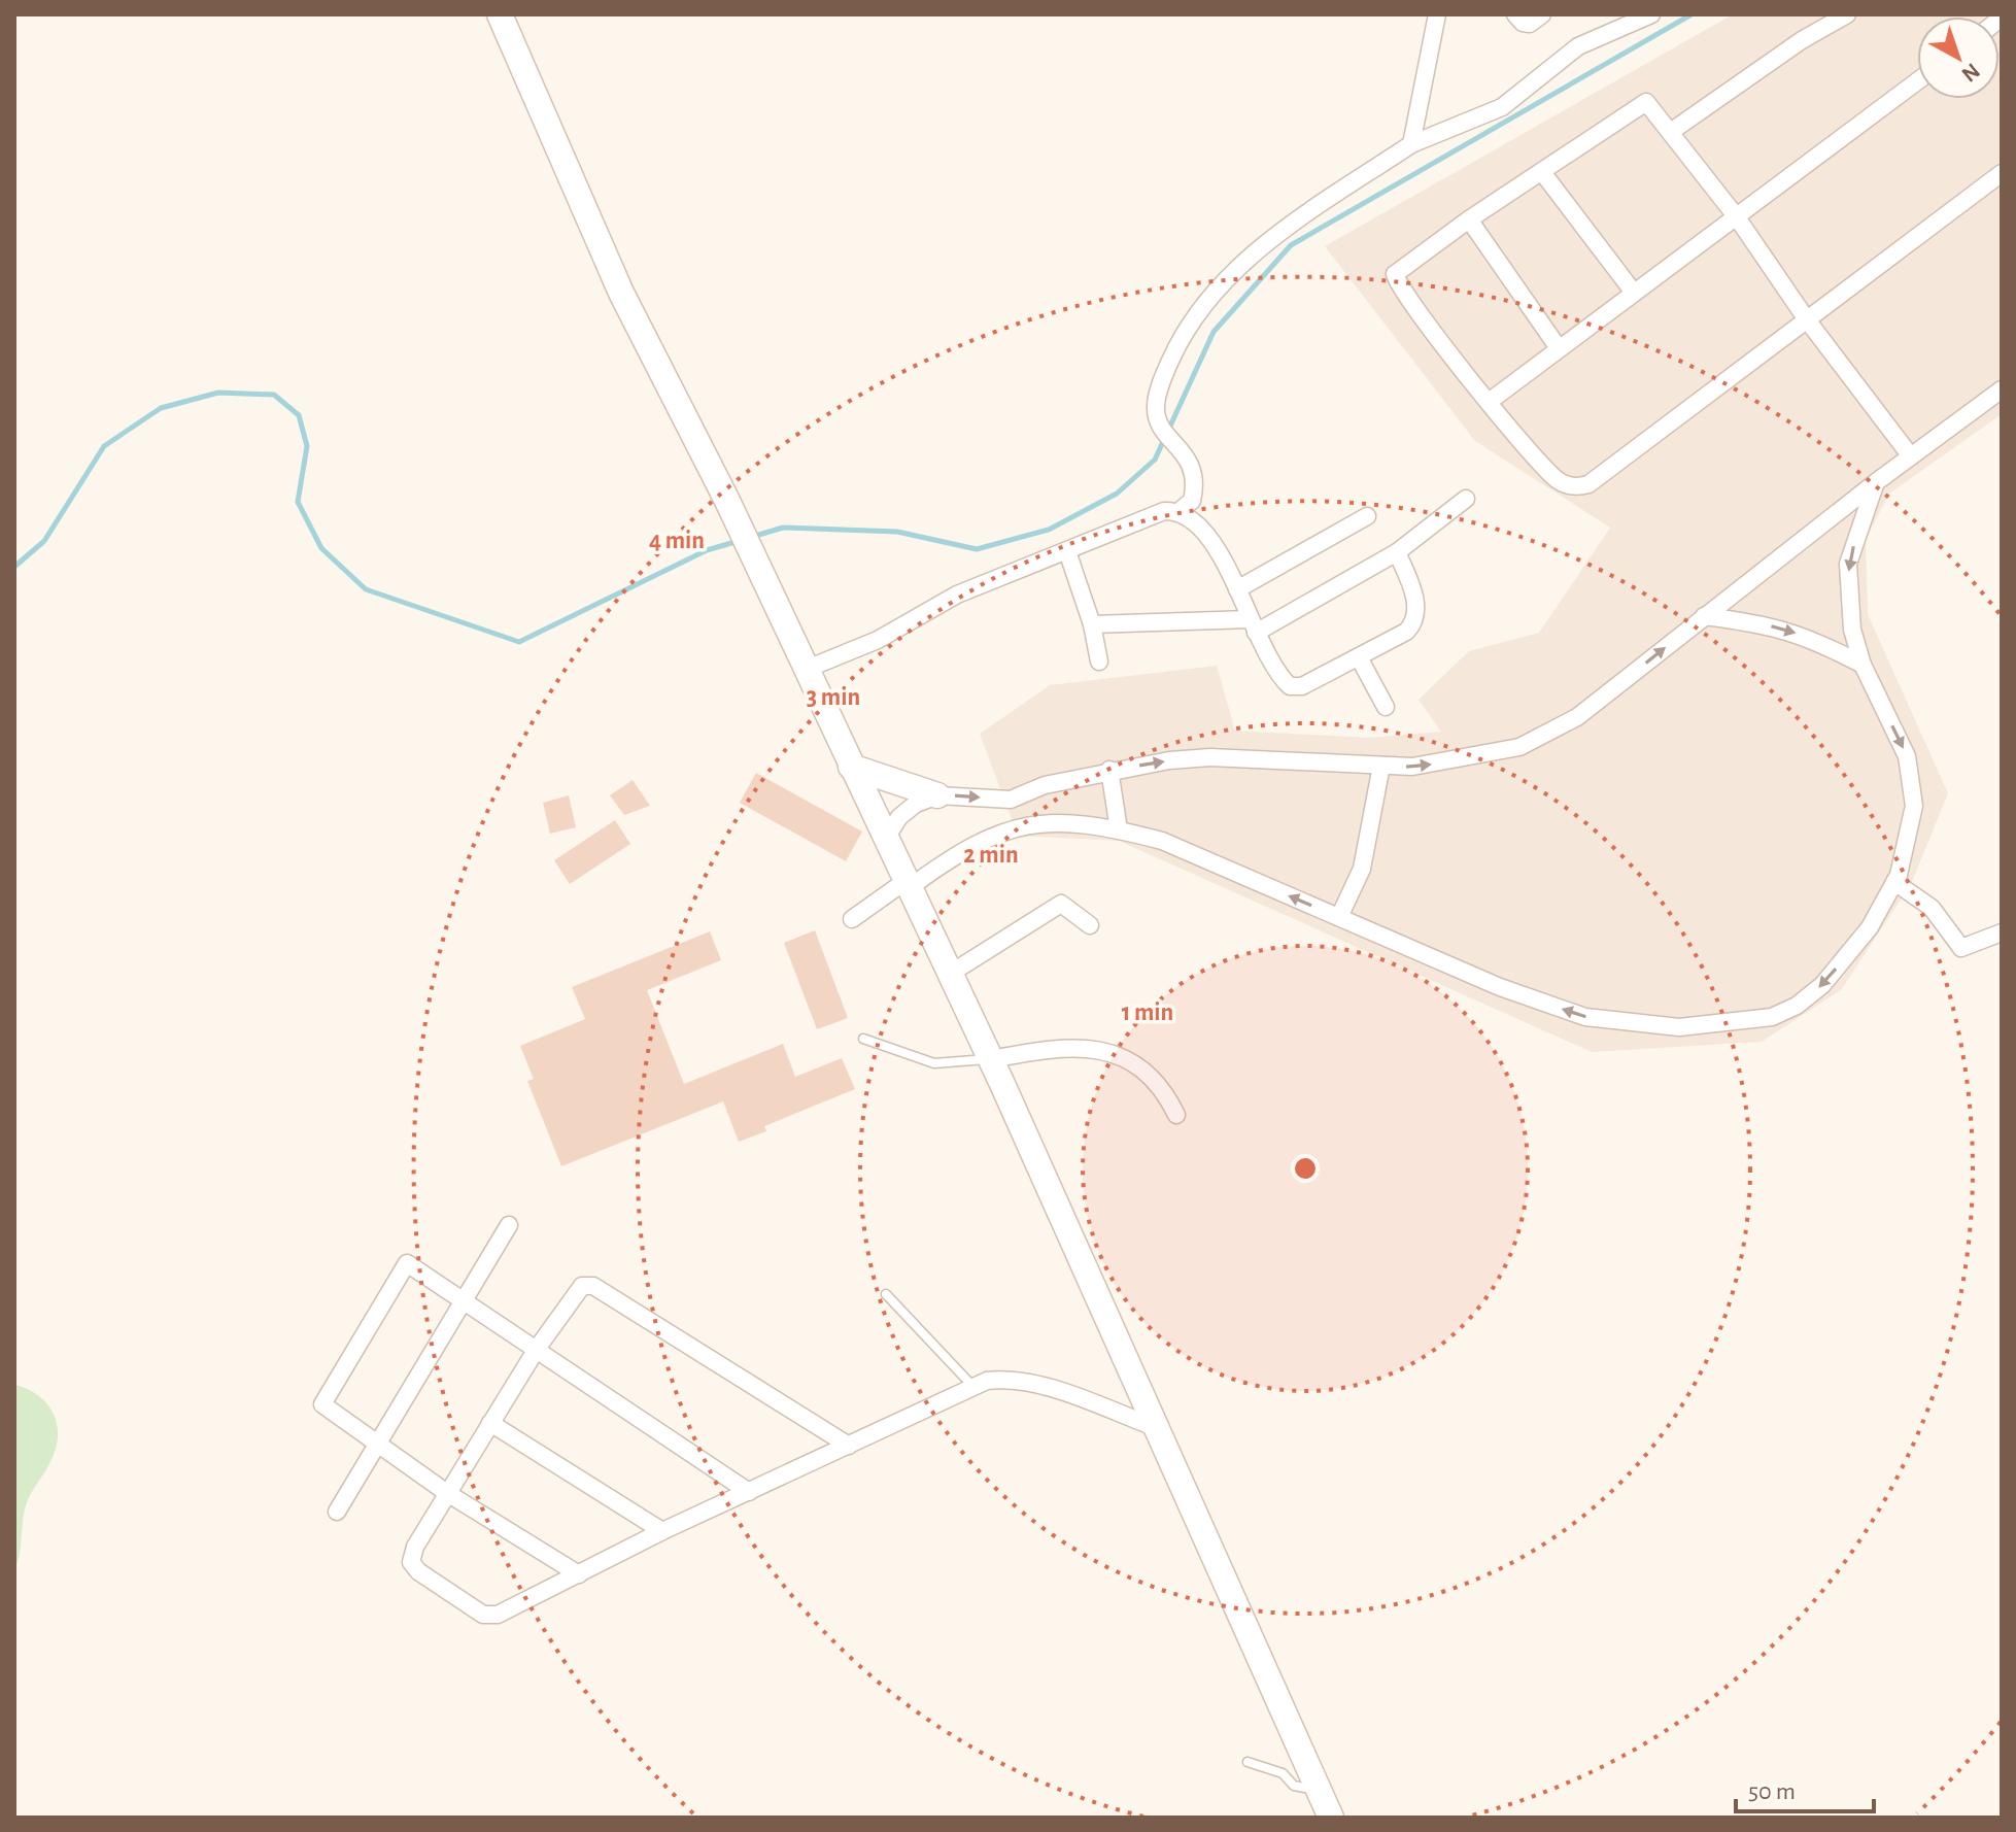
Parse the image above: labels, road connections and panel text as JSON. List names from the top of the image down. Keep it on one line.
{"scale_bar":"50 m","north":"bottom right","rings":["4 min","3 min","2 min","1 min"]}
